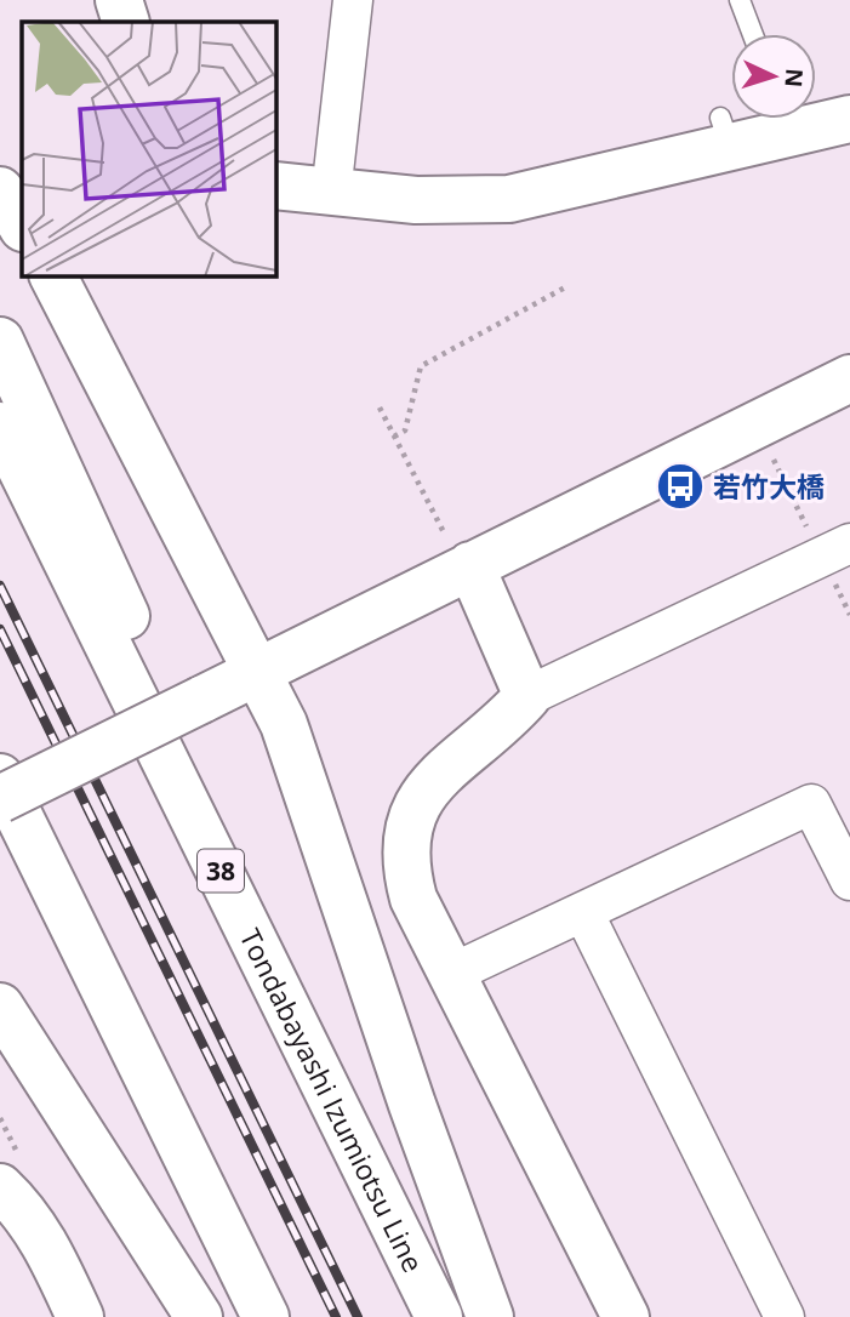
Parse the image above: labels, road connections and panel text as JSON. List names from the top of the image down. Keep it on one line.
{"streets":{"main road":["38","Tondabayashi Izumiotsu Line"]},"places":{"bus stop":["若竹大橋"]},"north":"right"}
